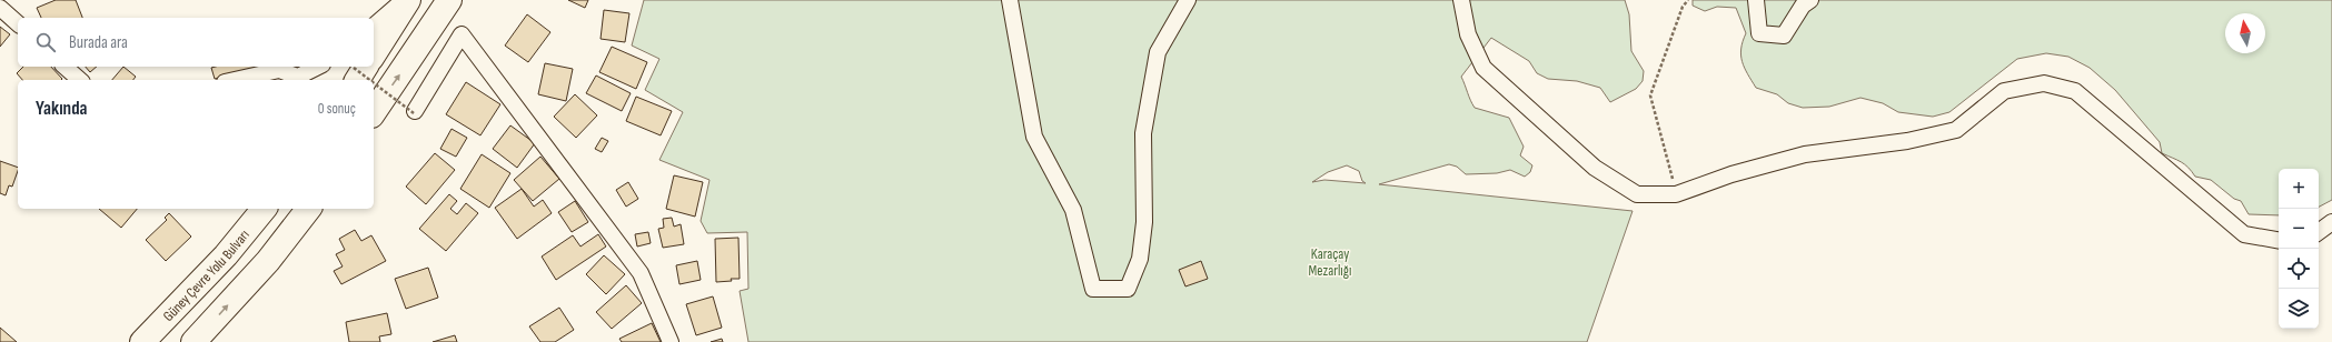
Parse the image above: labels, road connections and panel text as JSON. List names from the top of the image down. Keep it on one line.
{"streets":{"highway":["Güney Çevre Yolu Bulvarı"]},"parks":["Karaçay Mezarlığı"],"north":"top","page":{"search":"Burada ara","heading":["Yakında","0 sonuç"],"map_buttons":["+","−"]}}
